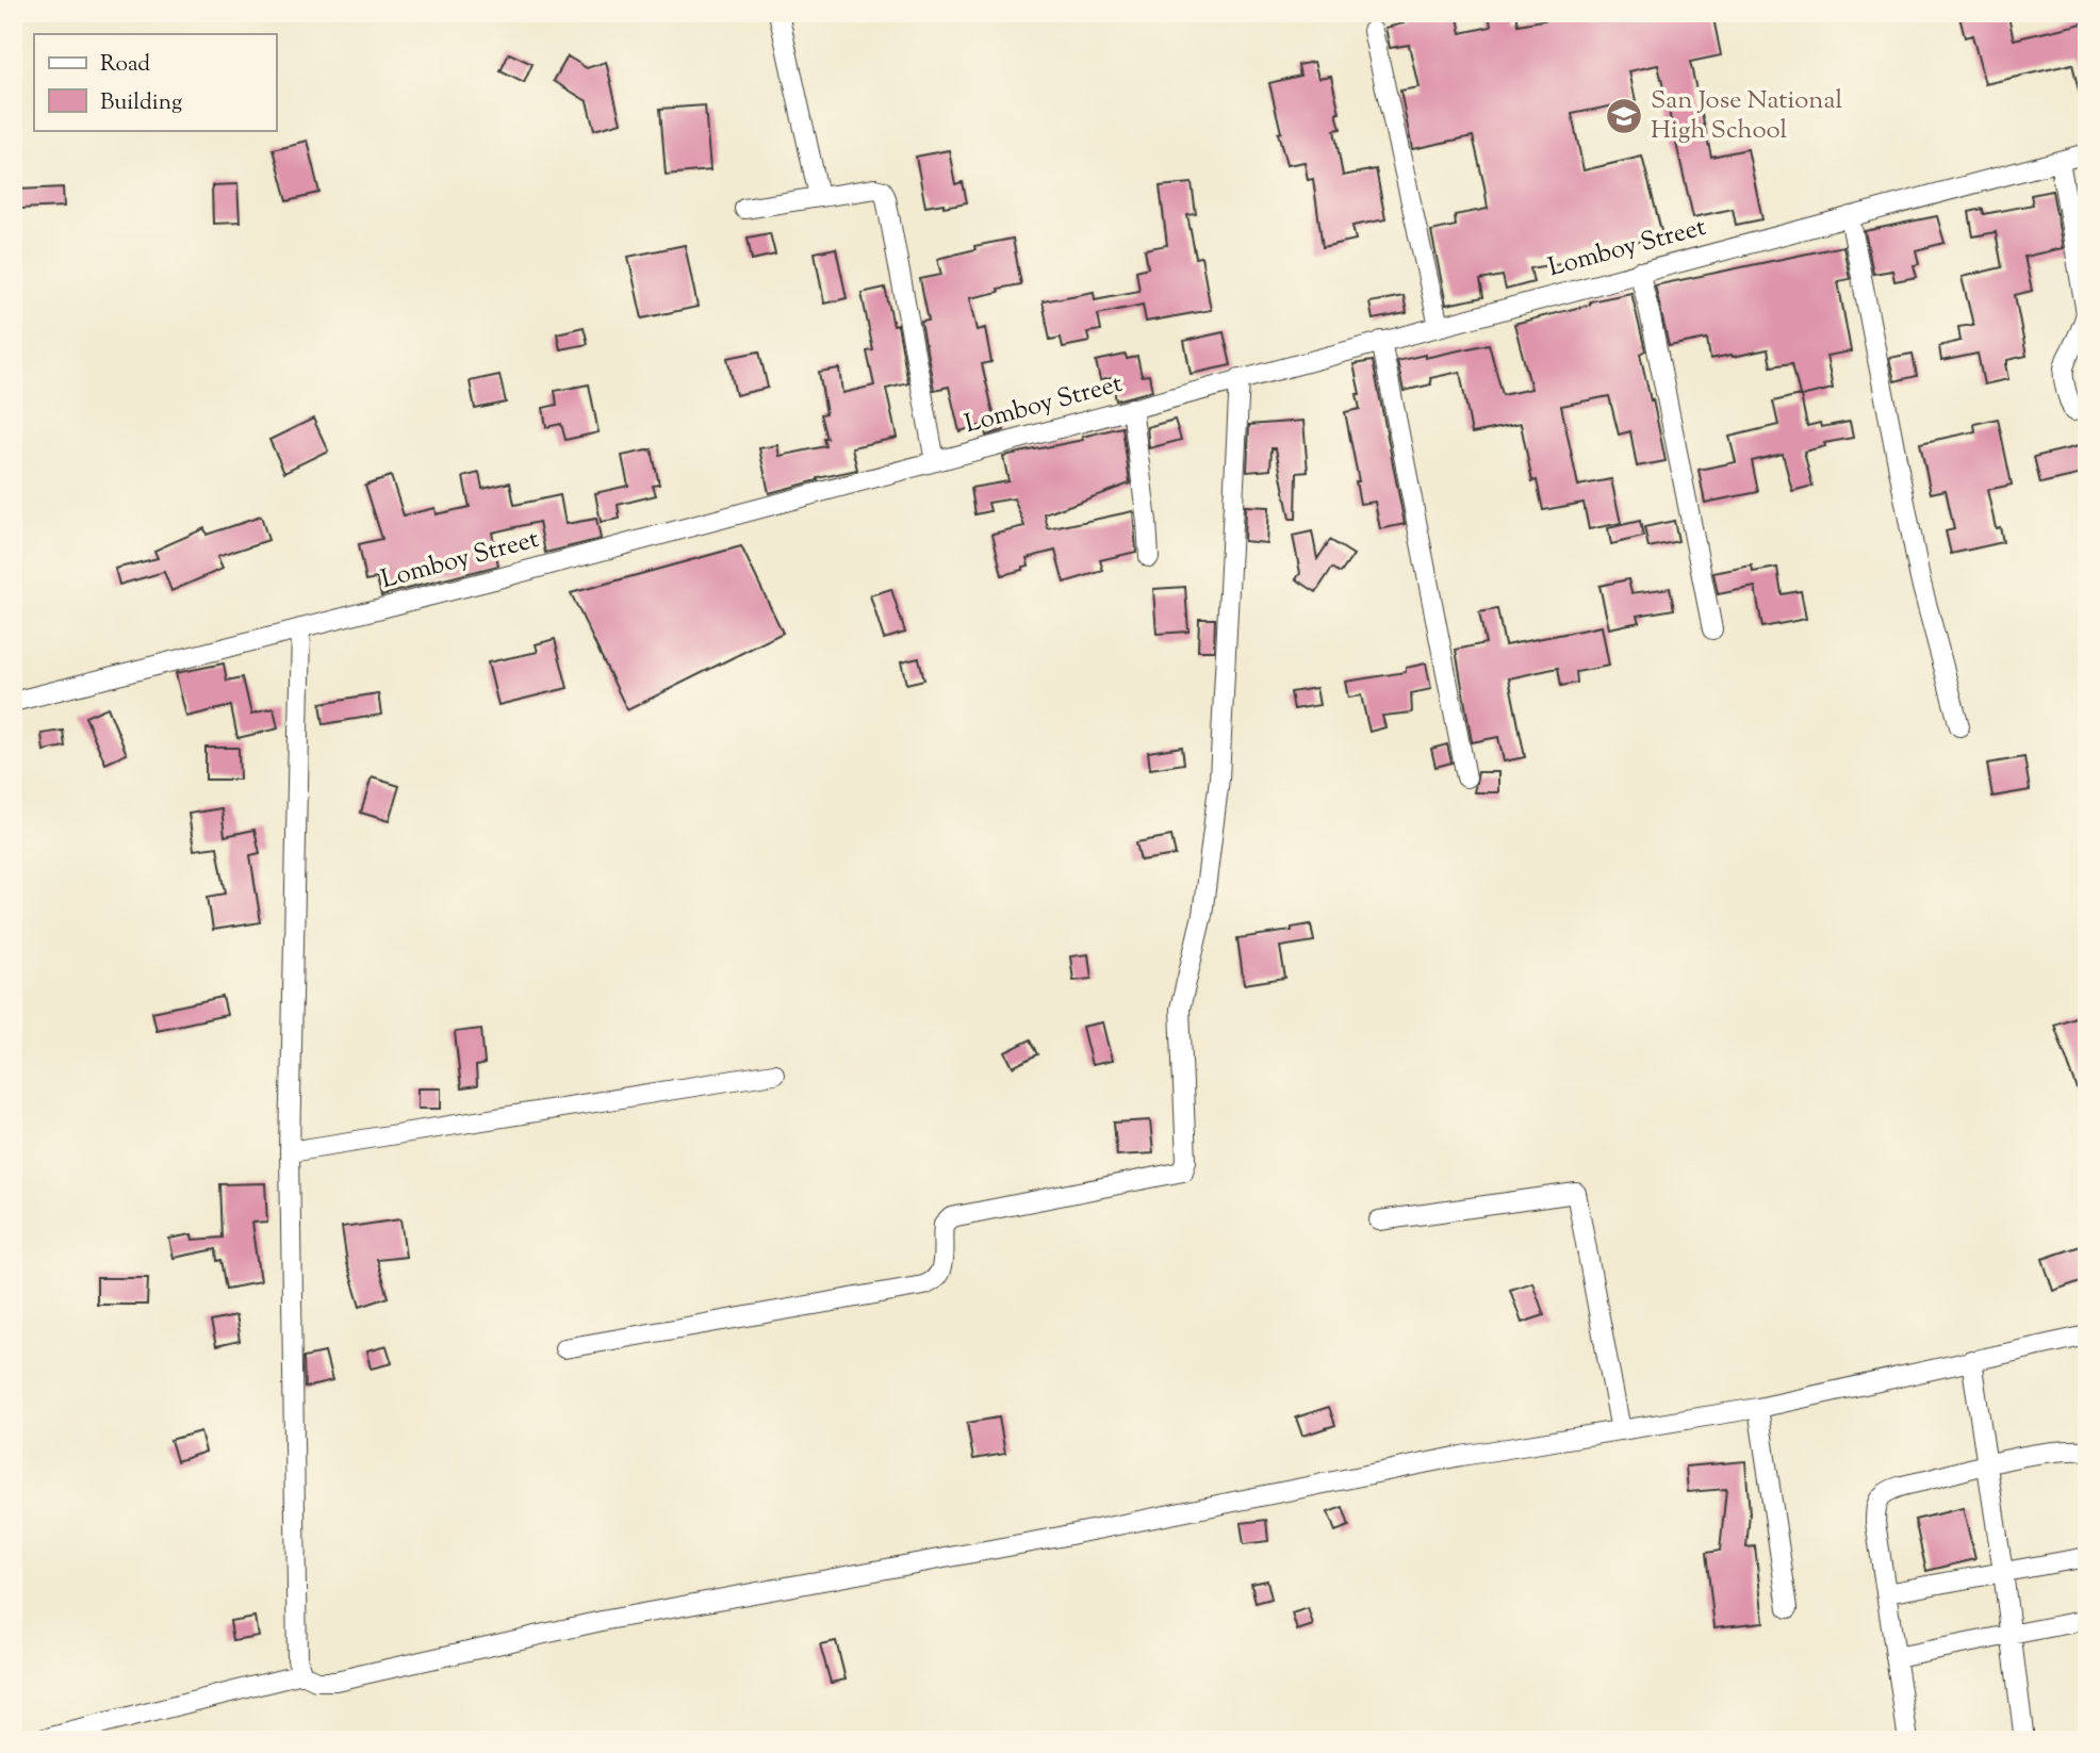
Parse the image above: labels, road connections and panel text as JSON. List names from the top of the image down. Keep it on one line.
{"streets":{"street":["Lomboy Street"]},"places":{"school or university":["San Jose National High School"]},"legend":["Road","Building"]}
